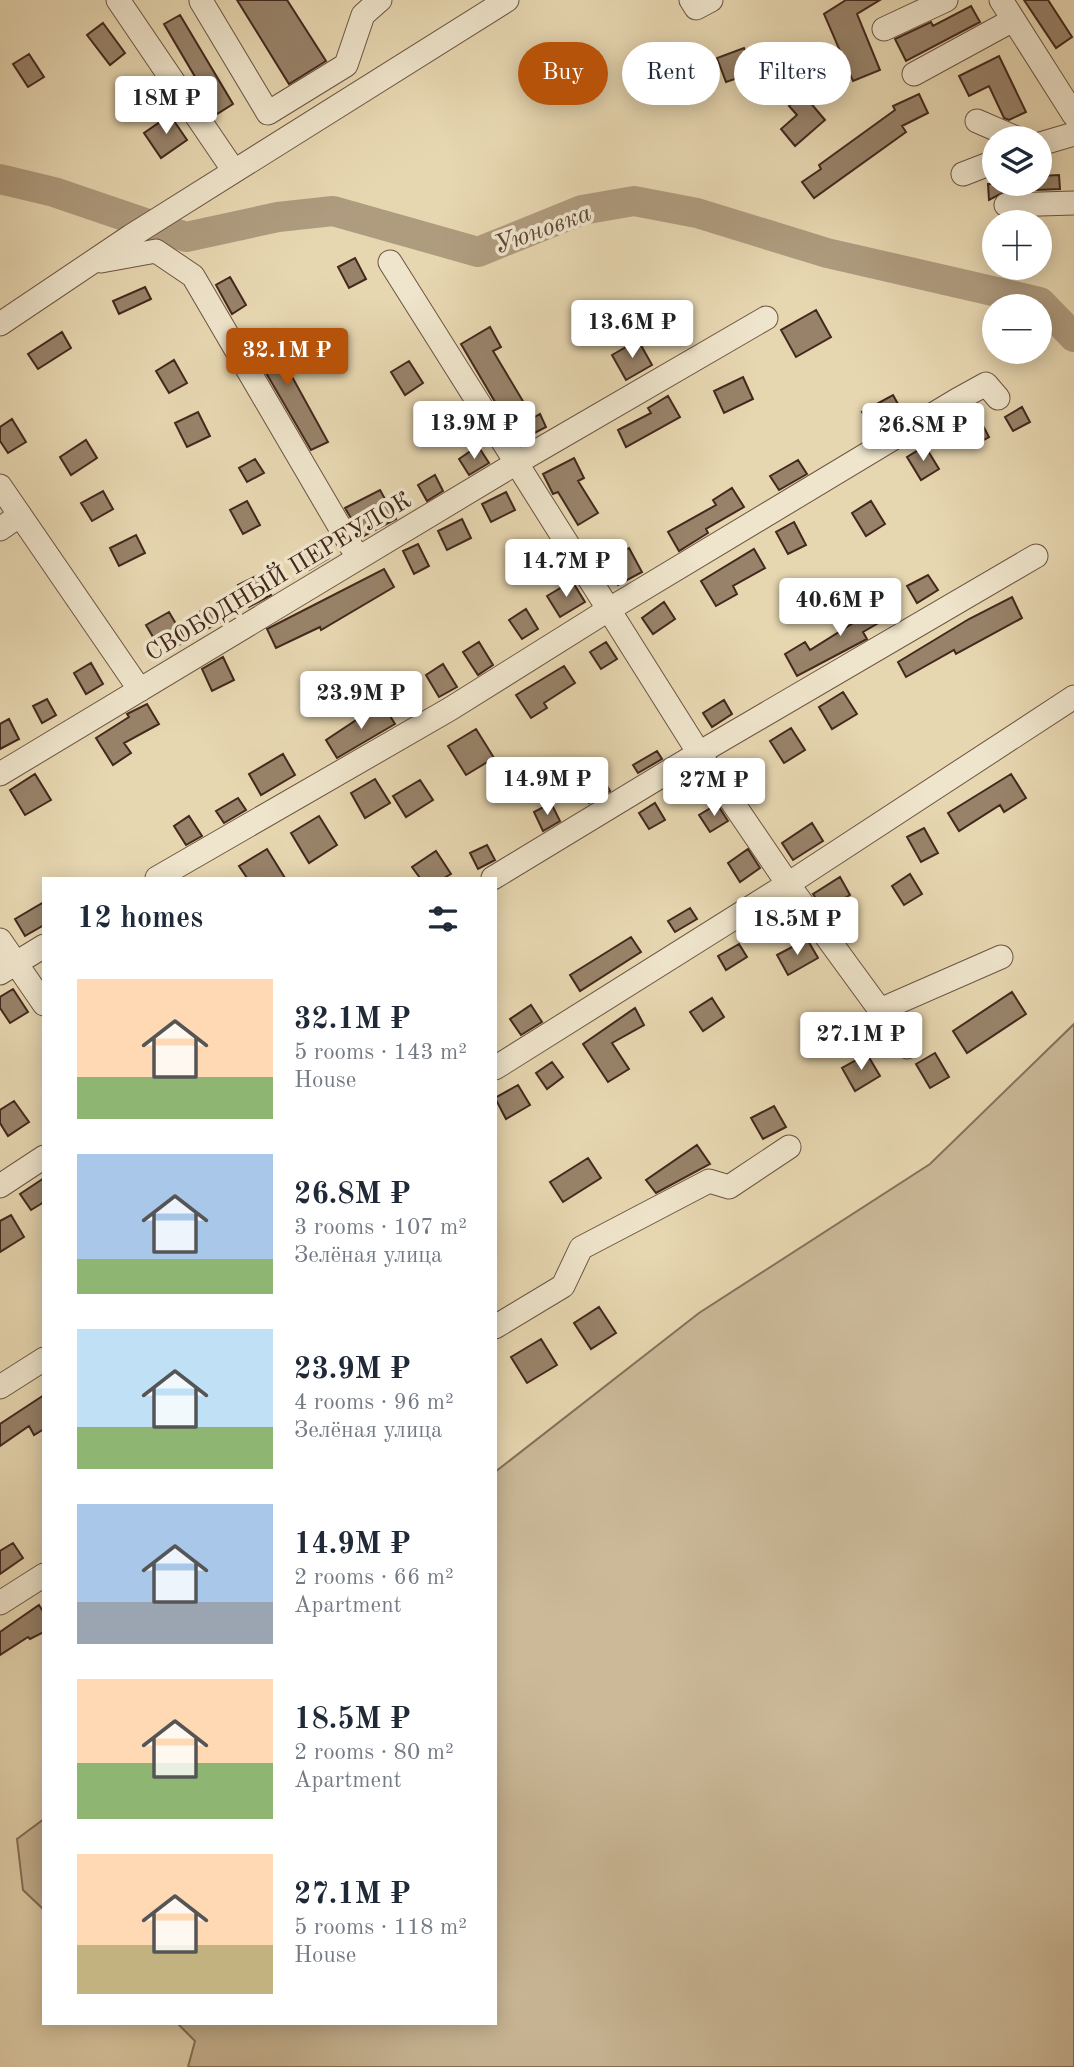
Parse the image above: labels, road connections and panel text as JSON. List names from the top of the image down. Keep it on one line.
{"streets":{"street":["СВОБОДНЫЙ ПЕРЕУЛОК"]},"water":["Уюновка"],"page":{"chip":["Buy","Rent","Filters"],"price":["18M ₽","13.6M ₽","32.1M ₽","13.9M ₽","26.8M ₽","14.7M ₽","40.6M ₽","23.9M ₽","14.9M ₽","27M ₽","18.5M ₽","27.1M ₽"],"map_buttons":["+","−"],"heading":"12 homes","list":[{"name":"32.1M ₽","note":"5 rooms · 143 m² · House"},{"name":"26.8M ₽","note":"3 rooms · 107 m² · Зелёная улица"},{"name":"23.9M ₽","note":"4 rooms · 96 m² · Зелёная улица"},{"name":"14.9M ₽","note":"2 rooms · 66 m² · Apartment"},{"name":"18.5M ₽","note":"2 rooms · 80 m² · Apartment"},{"name":"27.1M ₽","note":"5 rooms · 118 m² · House"}]}}
